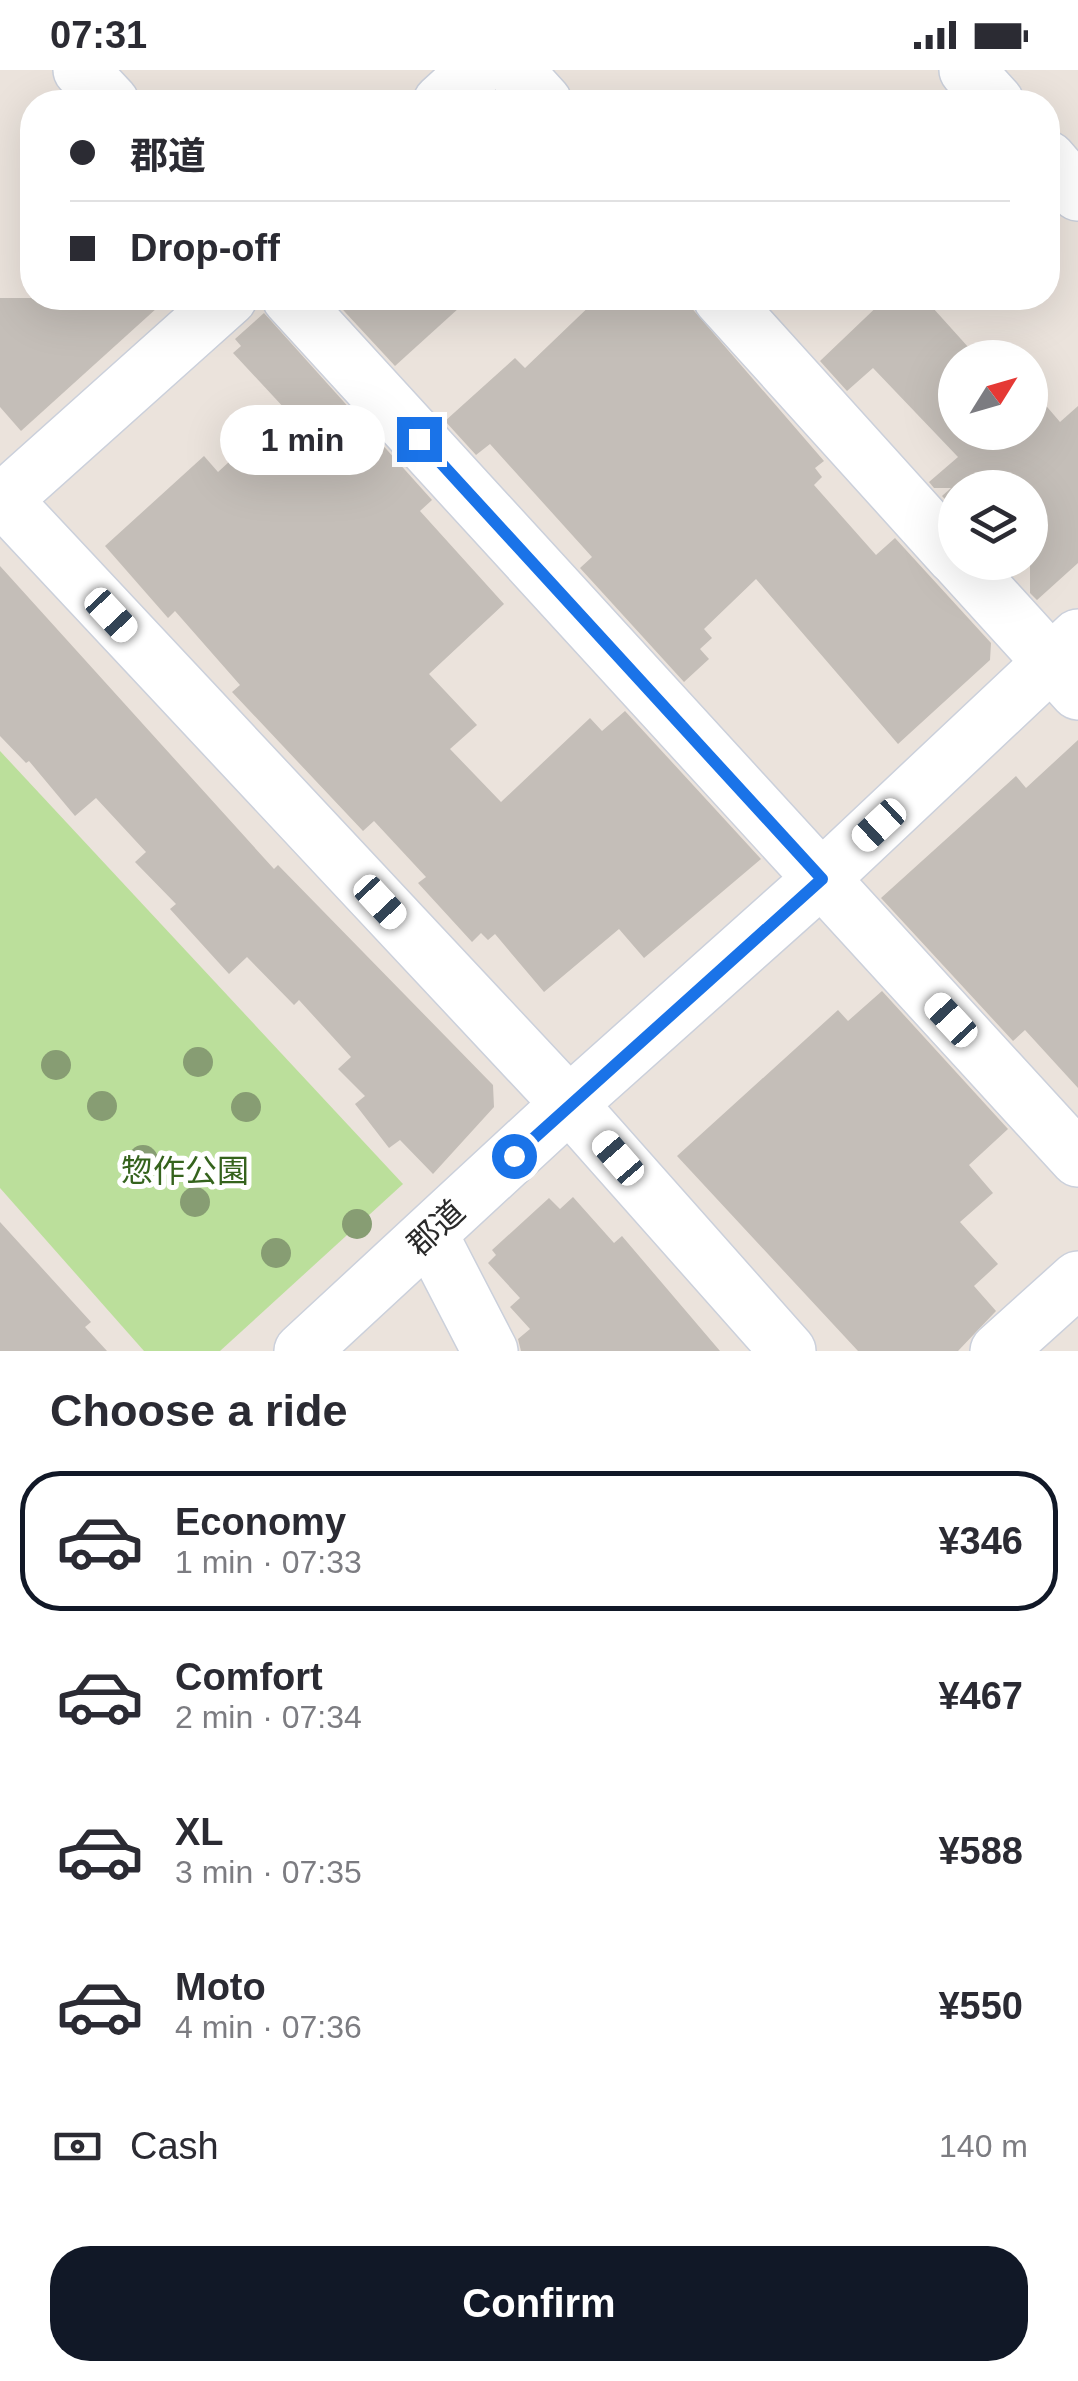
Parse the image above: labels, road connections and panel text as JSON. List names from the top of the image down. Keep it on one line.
{"streets":{"street":["郡道"]},"parks":["惣作公園"],"north":"top right","page":{"status":"07:31","banner":["郡道","Drop-off"],"bubble":"1 min","heading":"Choose a ride","list":[{"name":"Economy","note":"1 min · 07:33","value":"¥346"},{"name":"Comfort","note":"2 min · 07:34","value":"¥467"},{"name":"XL","note":"3 min · 07:35","value":"¥588"},{"name":"Moto","note":"4 min · 07:36","value":"¥550"}],"pay":["Cash","140 m"],"buttons":"Confirm"}}
